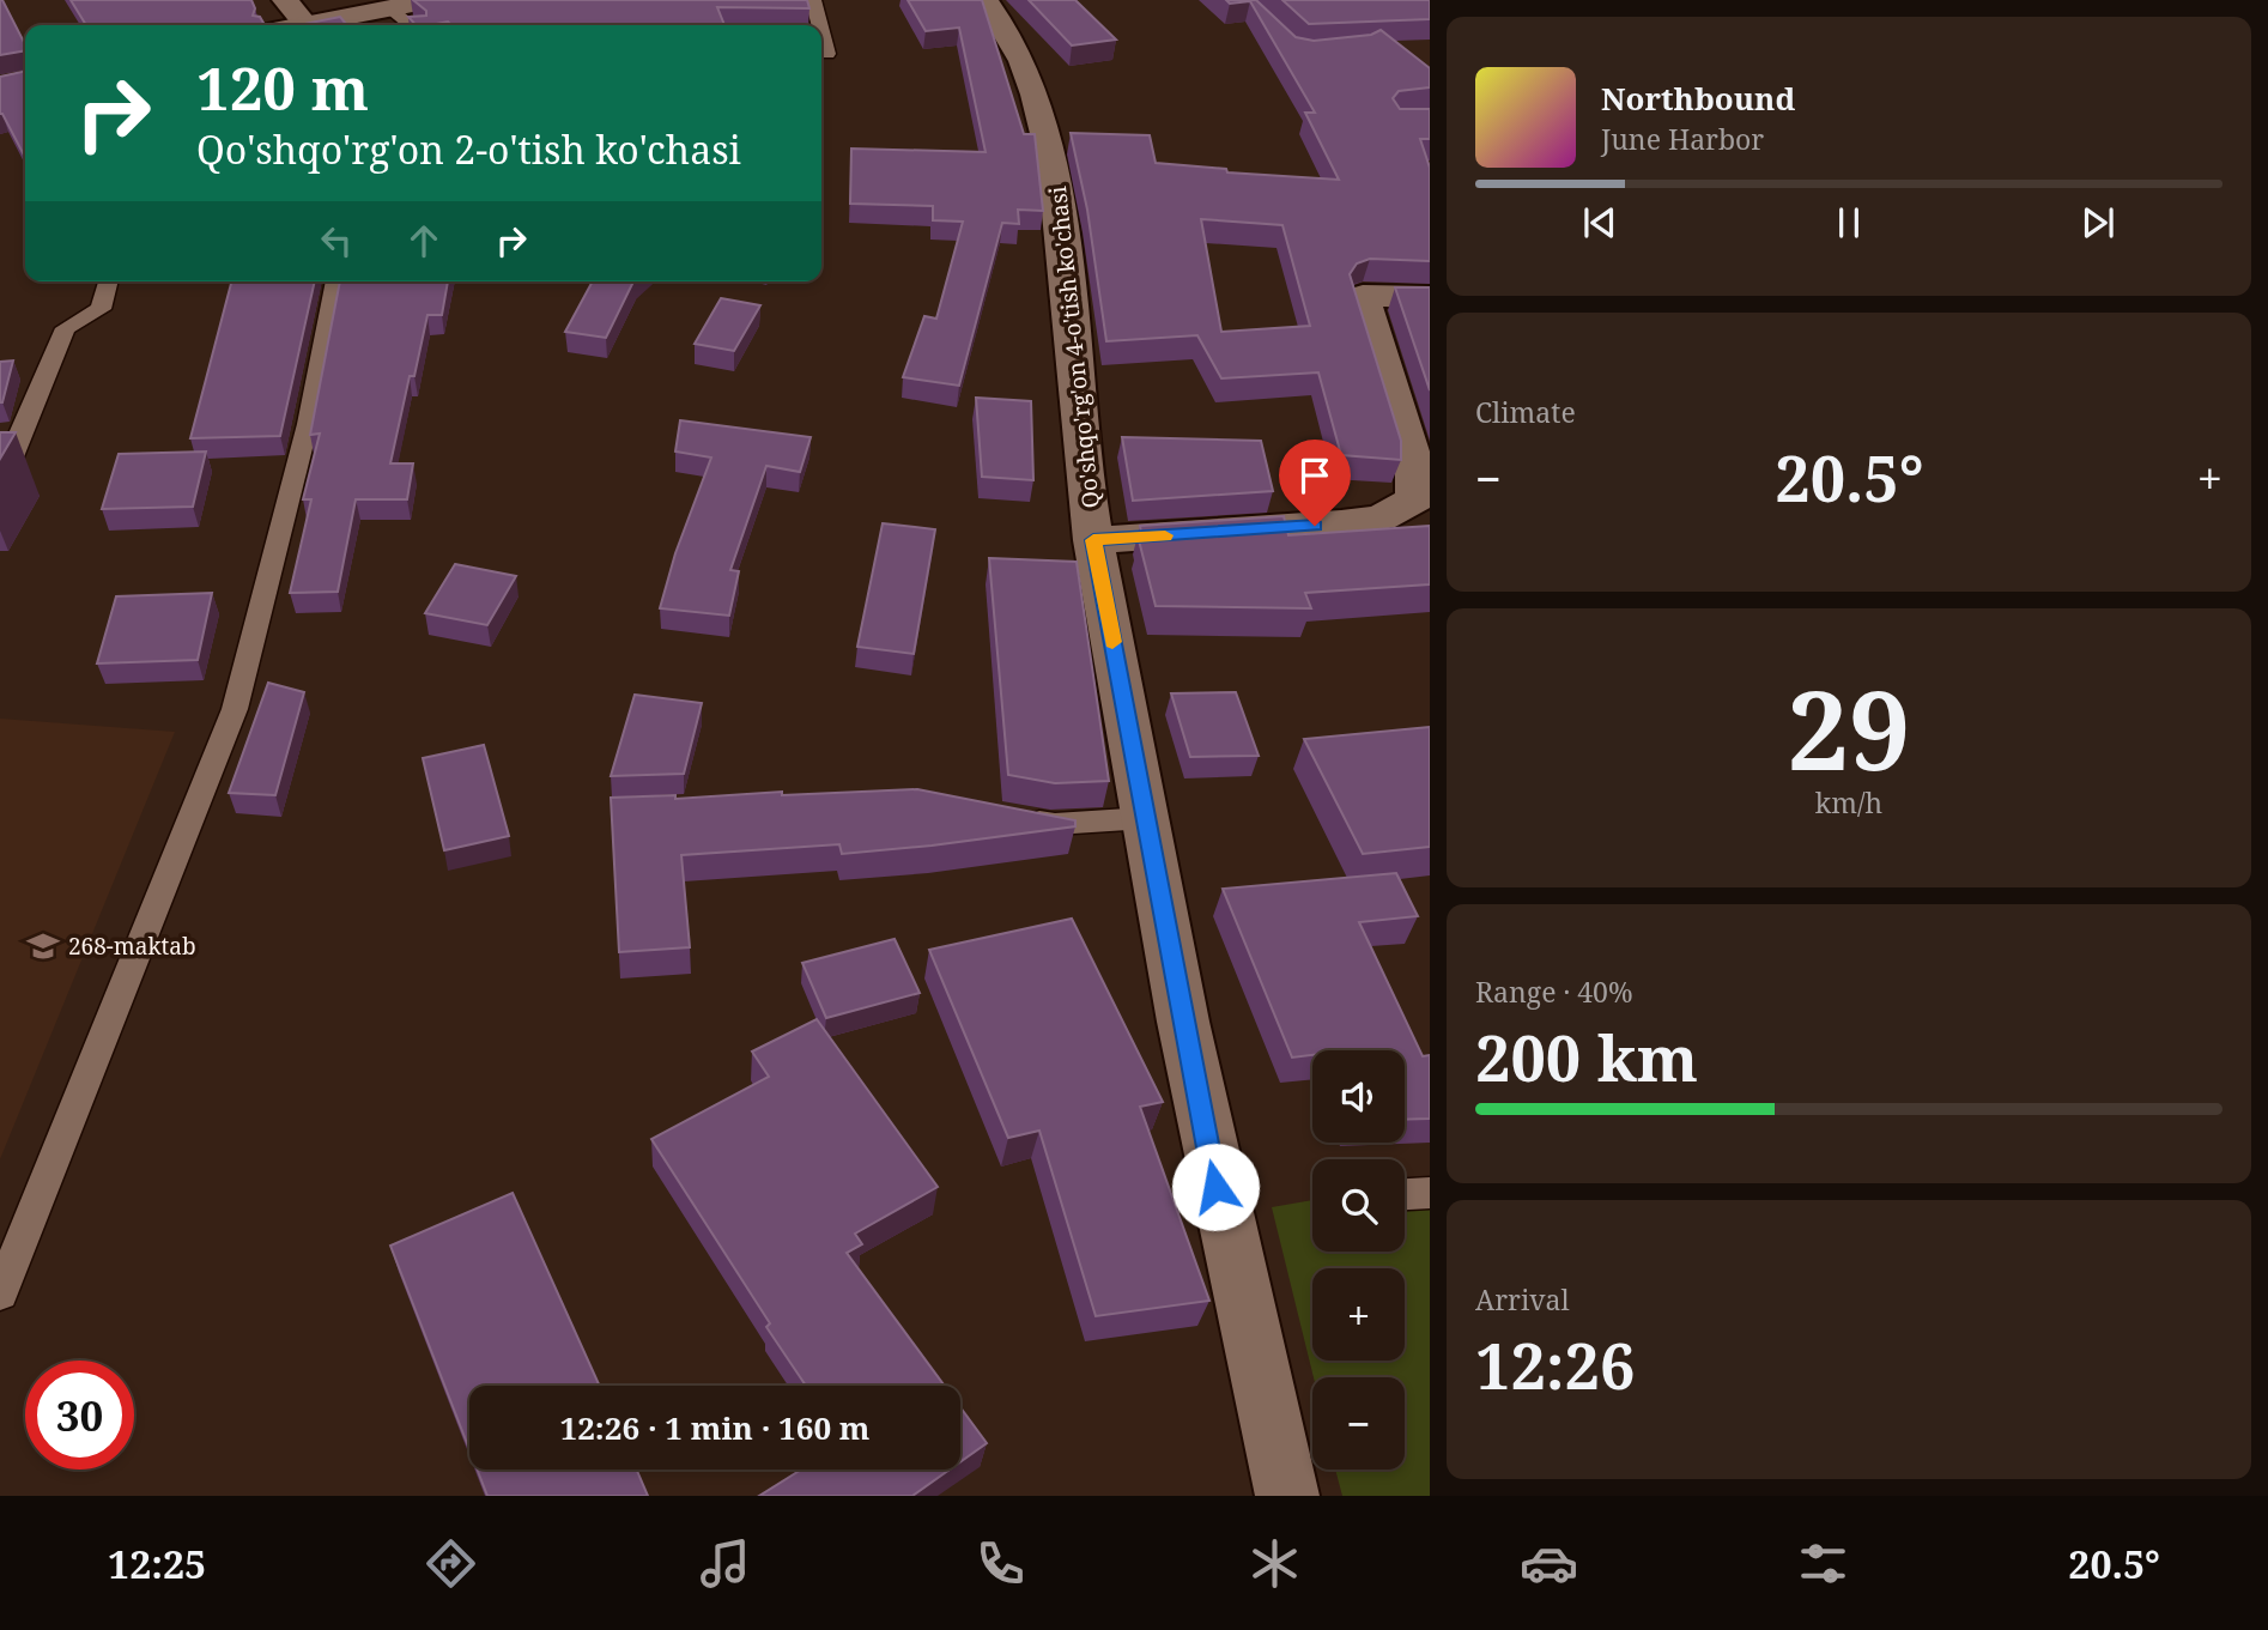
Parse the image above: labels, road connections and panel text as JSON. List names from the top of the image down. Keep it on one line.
{"streets":{"street":["Qo'shqo'rg'on 4-o'tish ko'chasi"]},"places":{"school or university":["268-maktab"]},"page":{"turn":["120 m","Qo'shqo'rg'on 2-o'tish ko'chasi"],"song":["Northbound","June Harbor"],"tile":["Climate",["29","km/h"],["Range · 40%","200 km"],["Arrival","12:26"]],"heat":["−","20.5°","+"],"map_buttons":["+","−"],"limit":"30","trip":"12:26 · 1 min · 160 m","tabs":["12:25","20.5°"]}}
